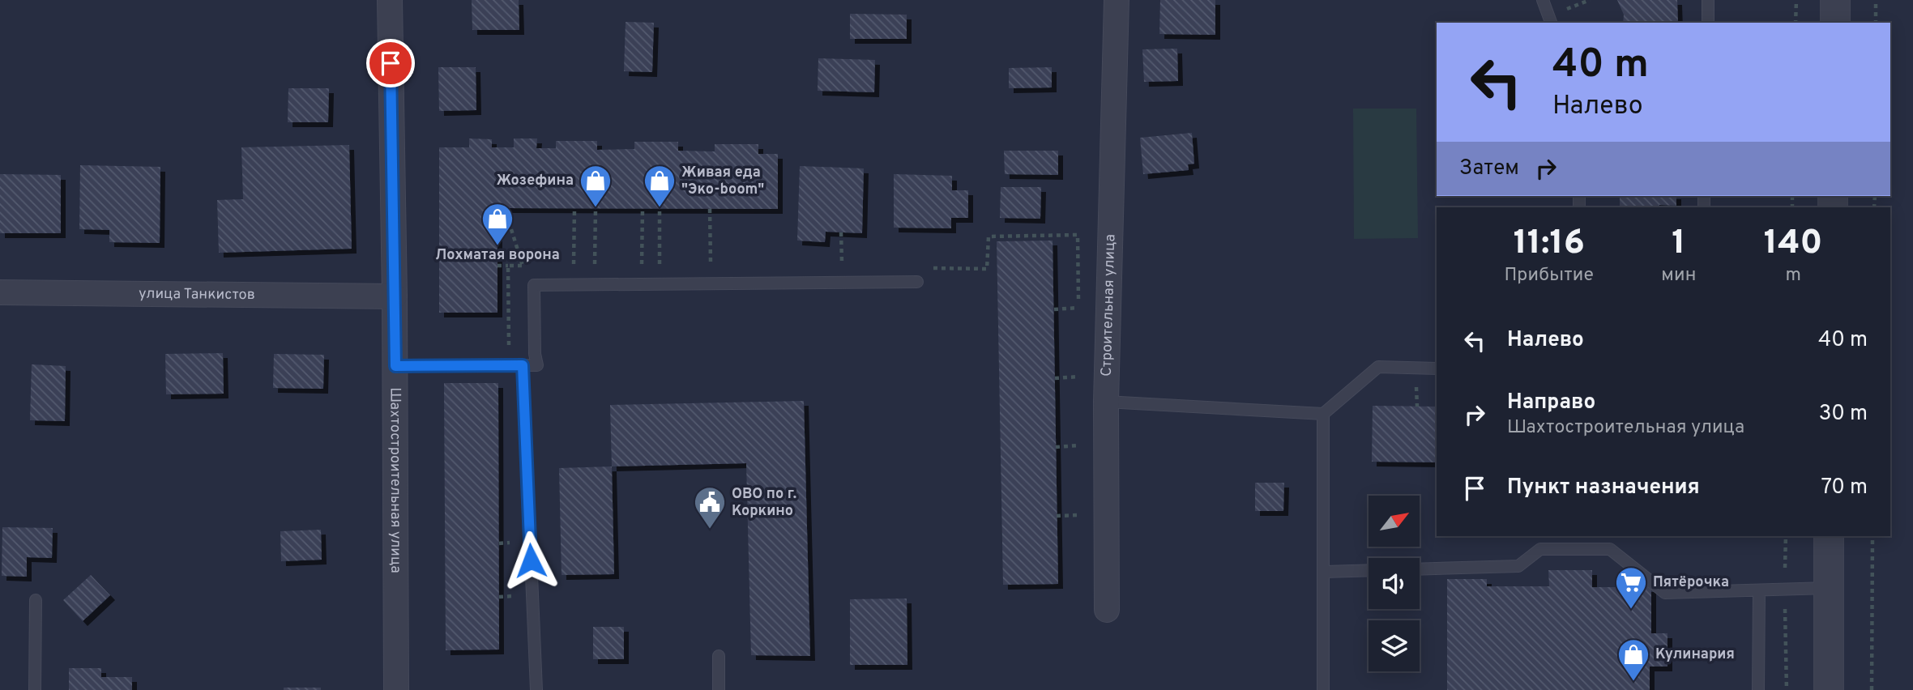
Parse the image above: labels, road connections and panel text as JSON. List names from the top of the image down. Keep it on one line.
{"streets":{"street":["улица Танкистов","Строительная улица","Шахтостроительная улица"]},"crossings":[["улица Танкистов","Шахтостроительная улица"]],"places":{"shop":["Жозефина","Живая еда \"Эко-boom\"","Лохматая ворона","Кулинария"],"public building":["ОВО по г. Коркино"],"supermarket":["Пятёрочка"]},"north":"top right","page":{"turn":["40 m","Налево"],"then":"Затем","eta":["11:16","Прибытие","1","мин","140","m"],"list":[{"name":"Налево","value":"40 m"},{"name":"Направо","note":"Шахтостроительная улица","value":"30 m"},{"name":"Пункт назначения","value":"70 m"}]}}
